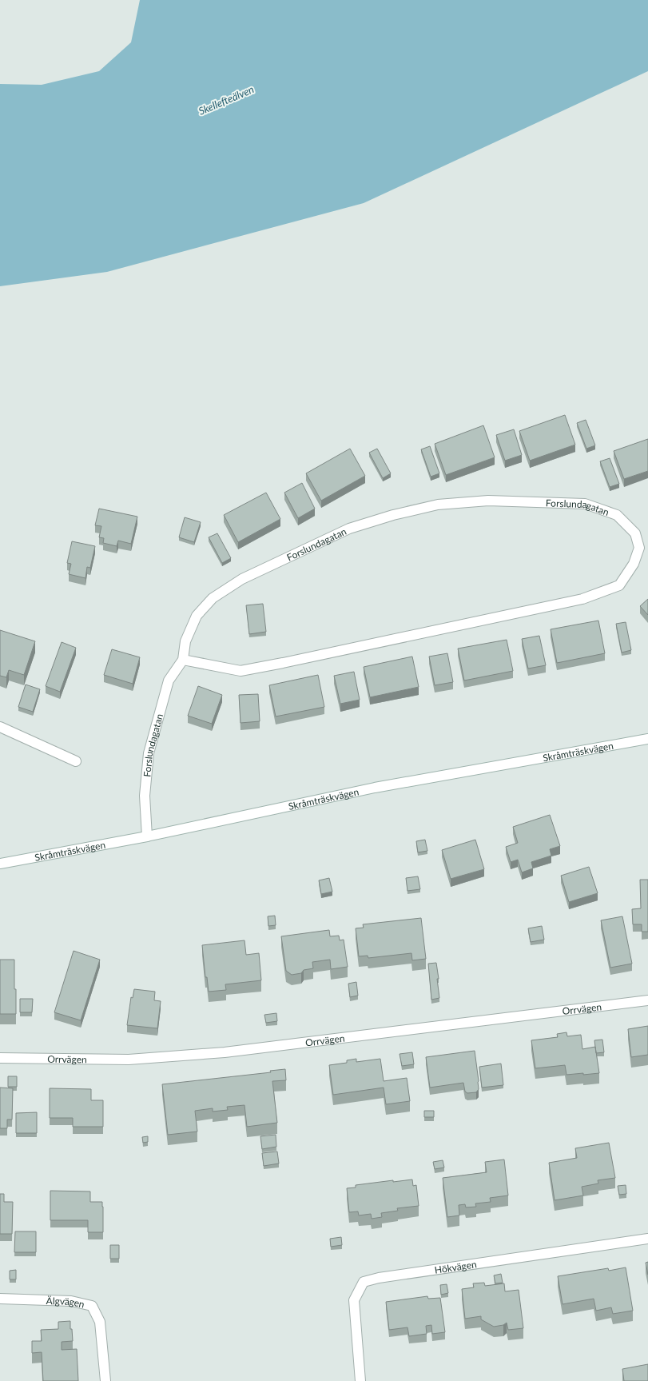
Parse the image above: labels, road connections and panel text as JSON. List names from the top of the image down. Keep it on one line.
{"streets":{"street":["Forslundagatan","Skråmträskvägen","Orrvägen","Hökvägen","Älgvägen"]},"crossings":[["Forslundagatan","Skråmträskvägen"]],"water":["Skellefteälven"]}
